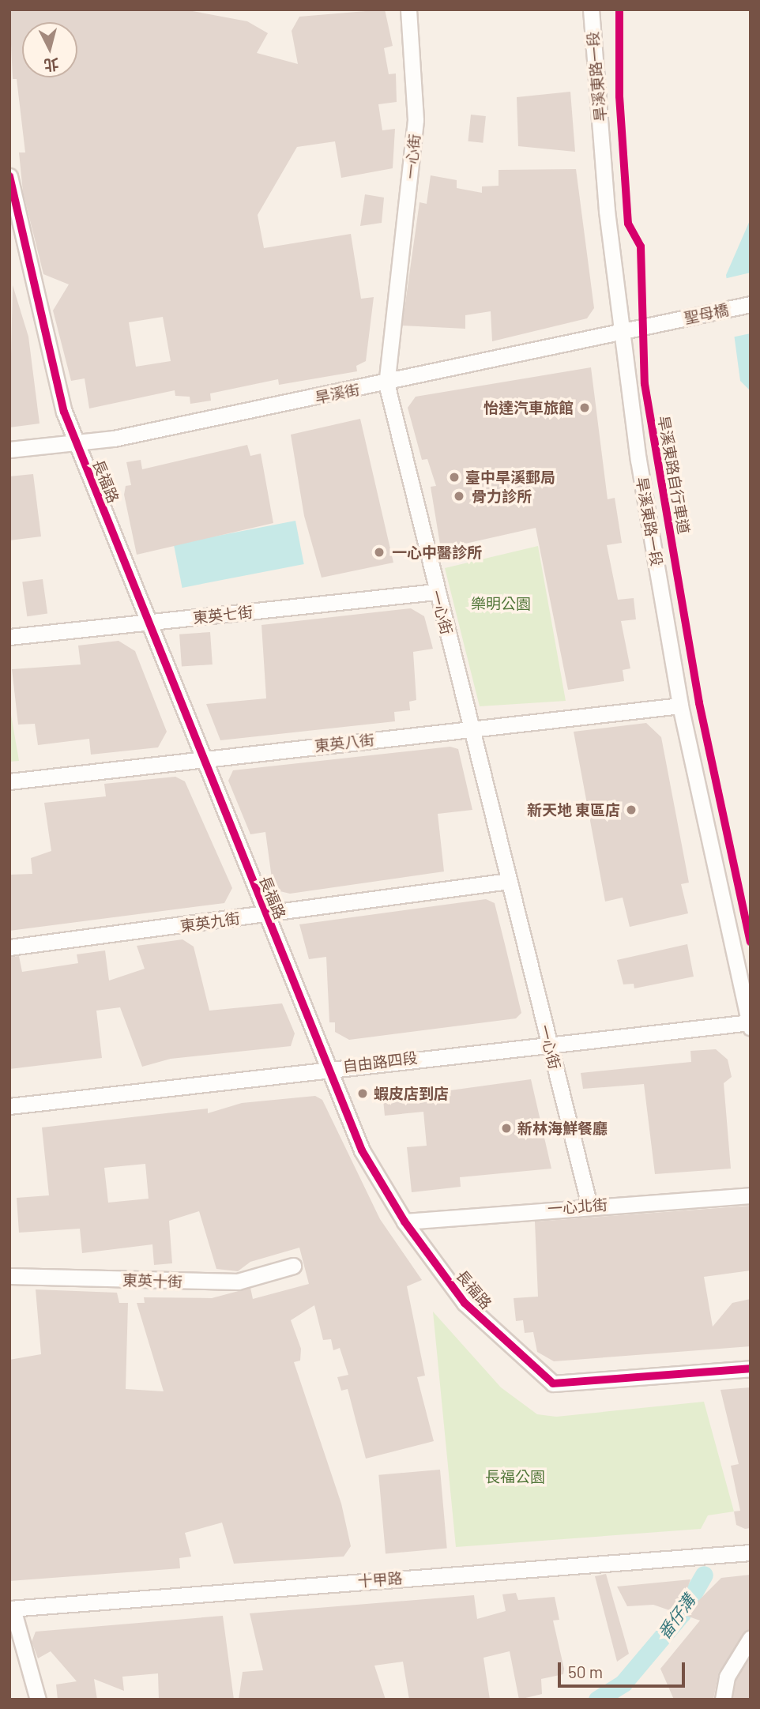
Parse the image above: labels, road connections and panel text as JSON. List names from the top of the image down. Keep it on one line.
{"streets":{"street":["旱溪東路一段","一心街","聖母橋","旱溪街","長福路","東英七街","東英八街","東英九街","自由路四段","一心北街","東英十街","十甲路"],"cycle path":["旱溪東路自行車道"]},"crossings":[["旱溪東路一段","旱溪街"],["旱溪東路一段","東英八街"],["旱溪東路一段","自由路四段"],["一心街","旱溪街"],["一心街","東英七街"],["一心街","東英八街"],["一心街","東英九街"],["一心街","自由路四段"],["一心街","一心北街"],["聖母橋","旱溪街"],["旱溪街","長福路"],["長福路","東英七街"],["長福路","東英八街"],["長福路","東英九街"],["長福路","自由路四段"],["長福路","一心北街"]],"water":["番仔溝"],"parks":["樂明公園","長福公園"],"places":["怡達汽車旅館","臺中旱溪郵局","骨力診所","一心中醫診所","新天地 東區店","蝦皮店到店","新林海鮮餐廳"],"scale_bar":"50 m","north":"bottom"}
